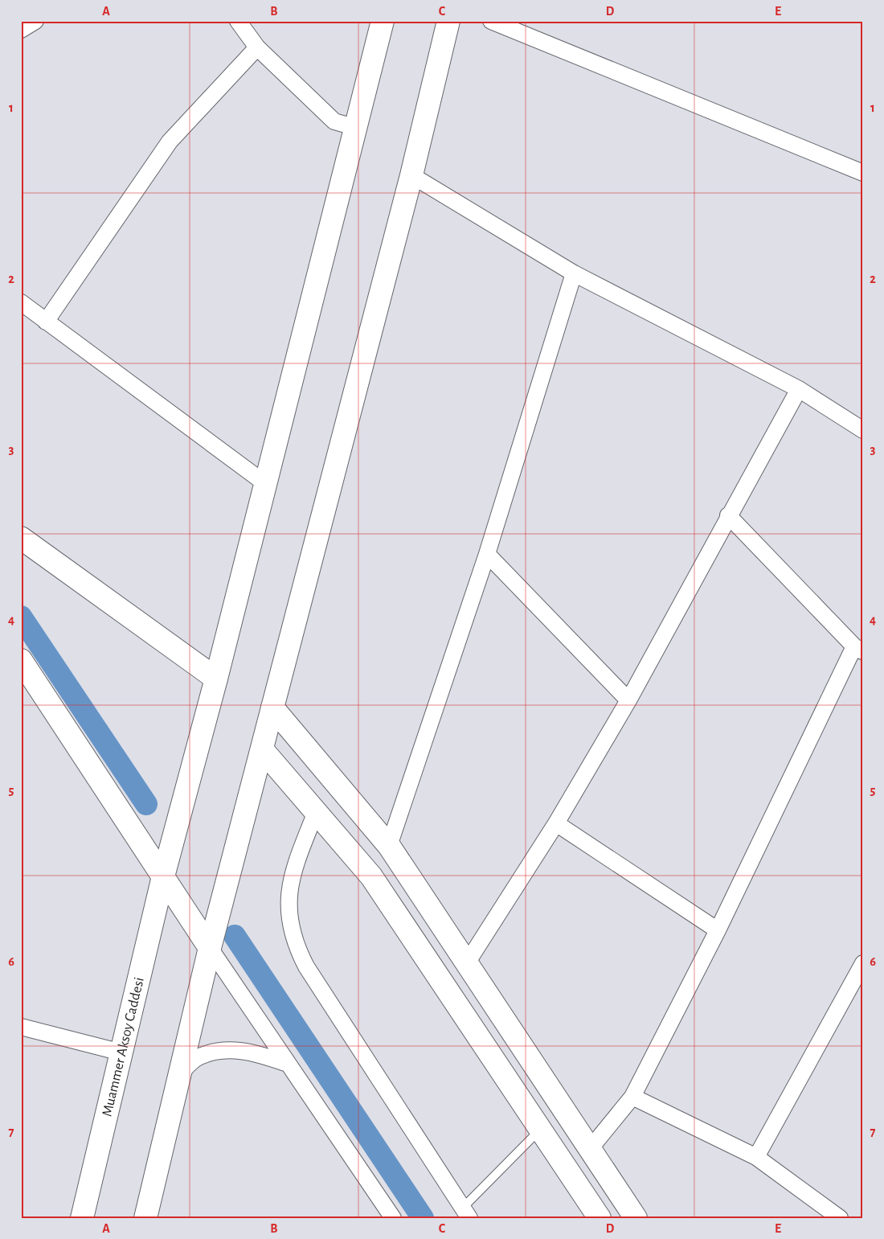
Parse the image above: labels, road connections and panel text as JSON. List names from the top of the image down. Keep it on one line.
{"streets":{"main road":["Muammer Aksoy Caddesi"]},"grid":{"columns":["A","B","C","D","E"],"rows":["1","2","3","4","5","6","7"]}}
